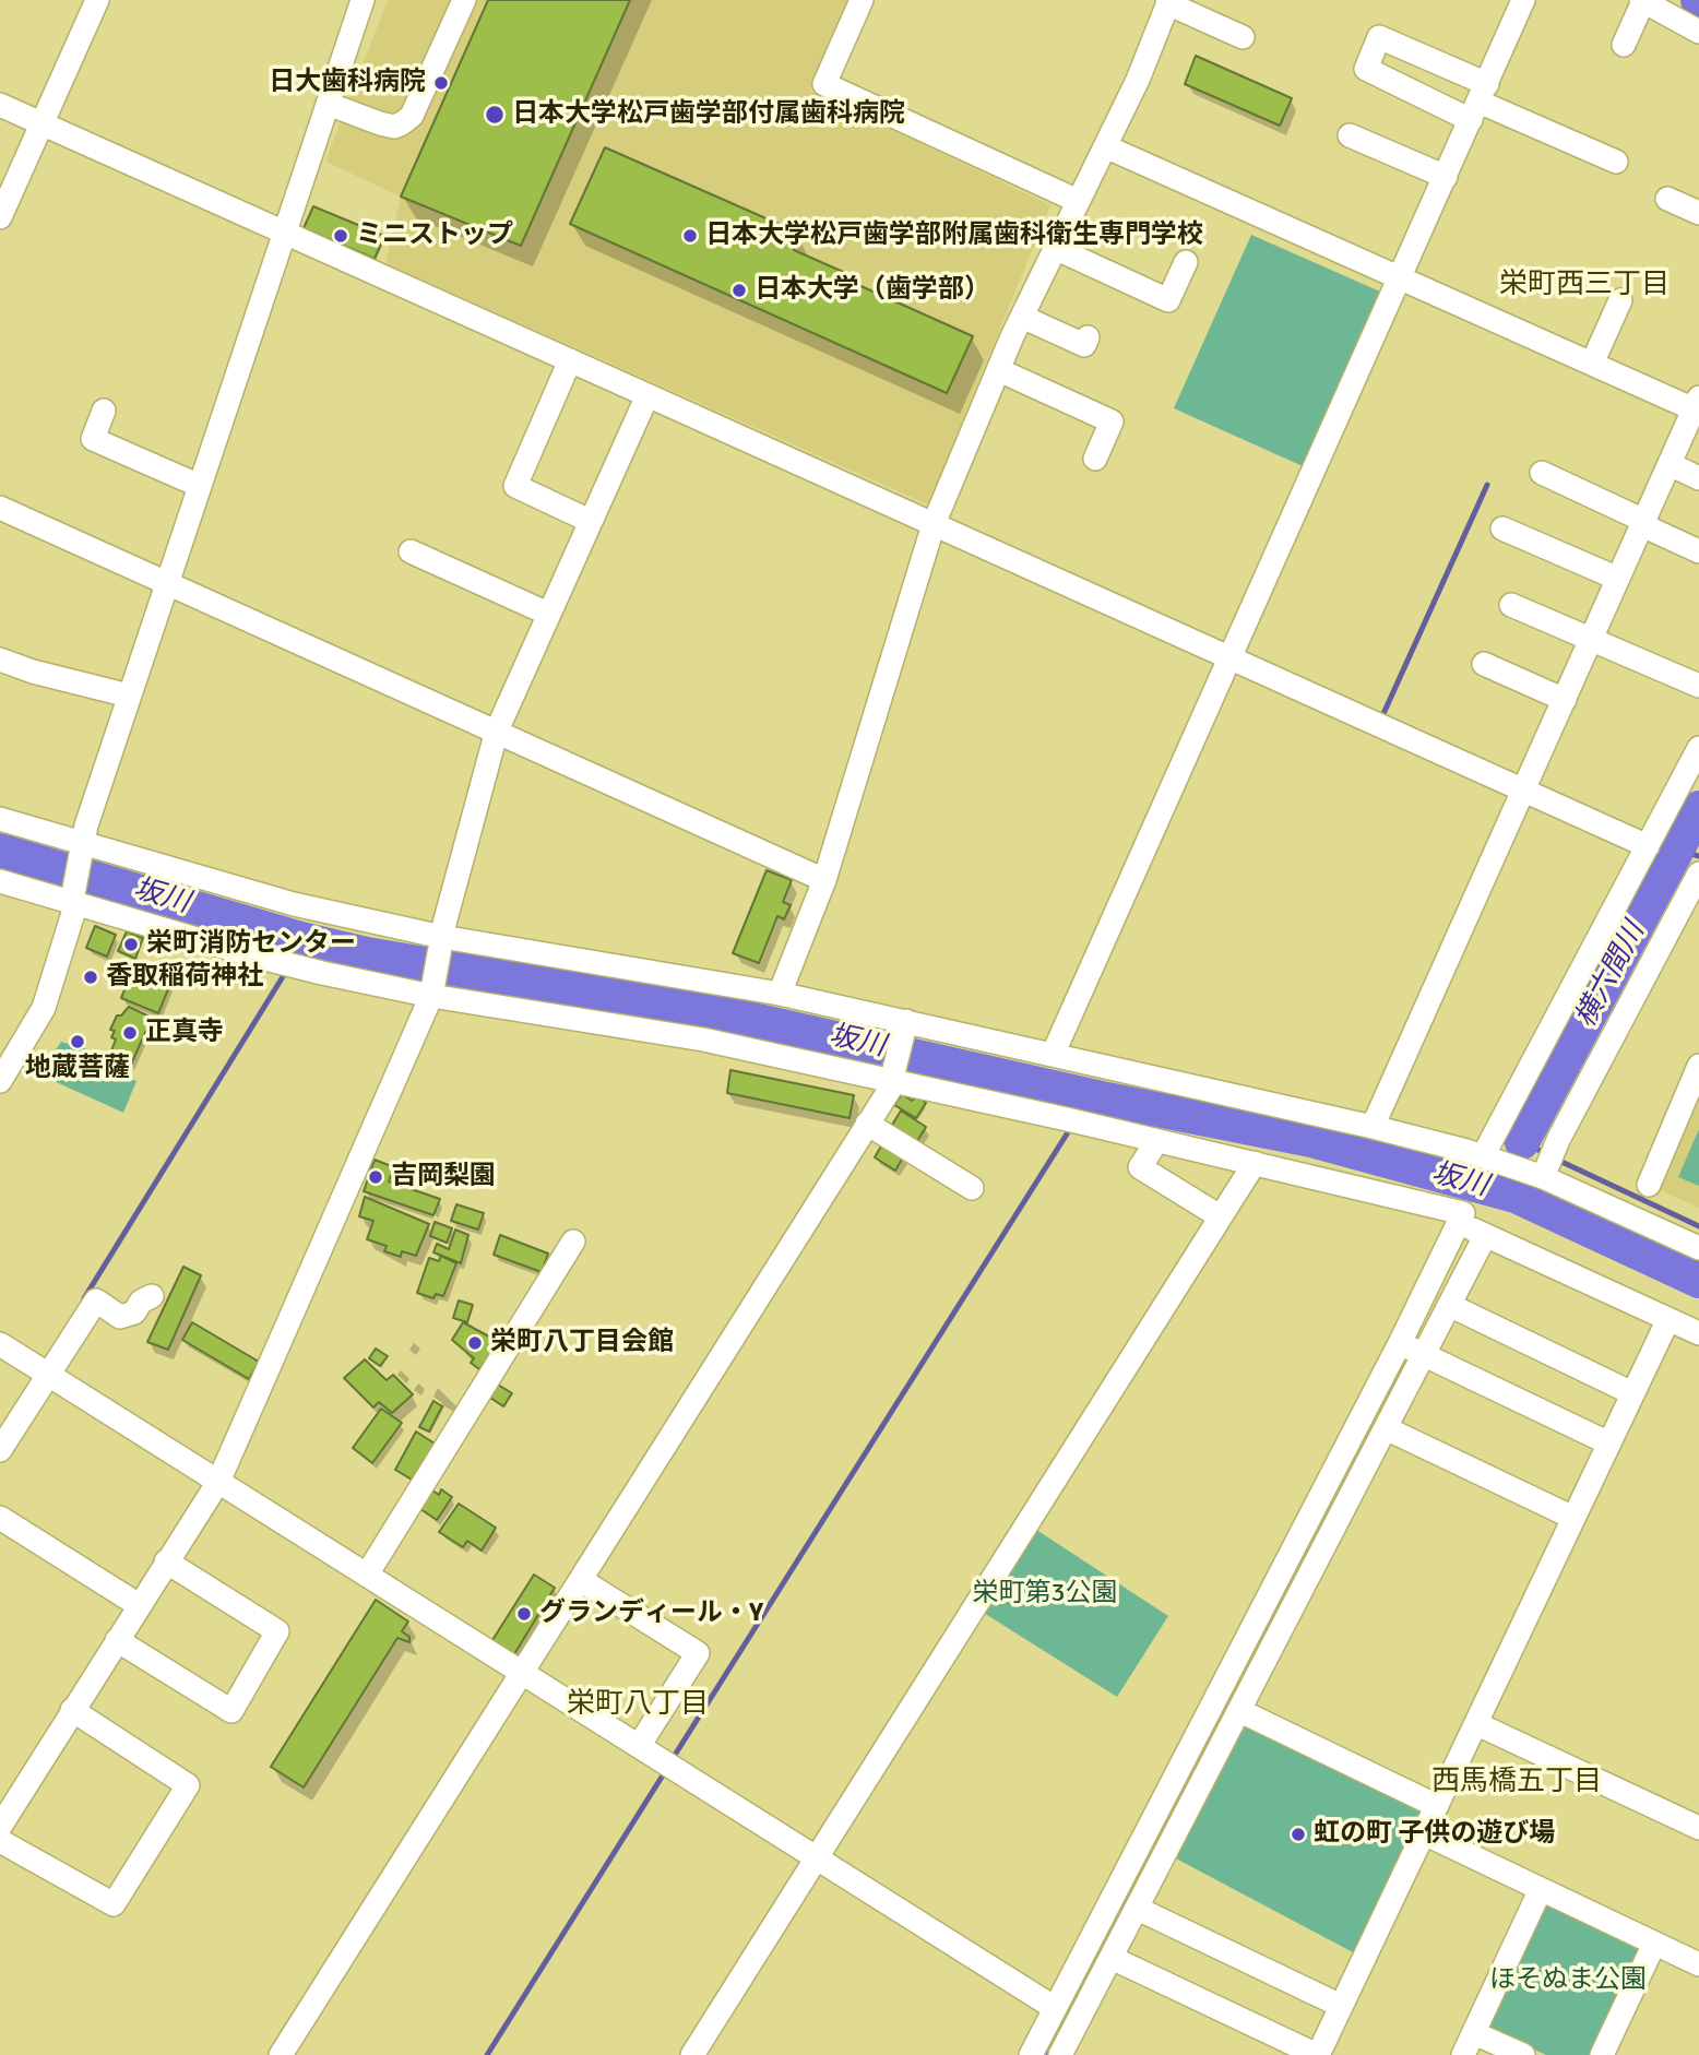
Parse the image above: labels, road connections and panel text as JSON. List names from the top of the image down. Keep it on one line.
{"districts":["栄町西三丁目","栄町八丁目","西馬橋五丁目"],"water":["坂川","横六間川"],"parks":["栄町第3公園","ほそぬま公園"],"places":["日大歯科病院","日本大学松戸歯学部付属歯科病院","ミニストップ","日本大学松戸歯学部附属歯科衛生専門学校","日本大学（歯学部）","栄町消防センター","香取稲荷神社","正真寺","地蔵菩薩","吉岡梨園","栄町八丁目会館","グランディール・Y","虹の町 子供の遊び場"]}
